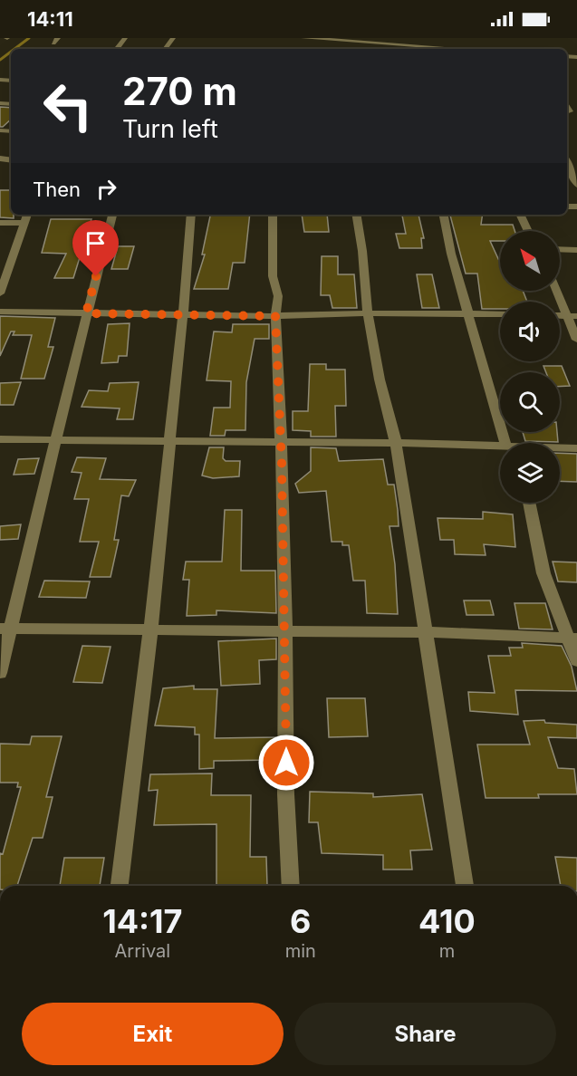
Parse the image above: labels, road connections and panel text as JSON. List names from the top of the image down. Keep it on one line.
{"north":"top left","page":{"status":"14:11","turn":["270 m","Turn left"],"then":"Then","eta":["14:17","Arrival","6","min","410","m"],"buttons":["Exit","Share"]}}
